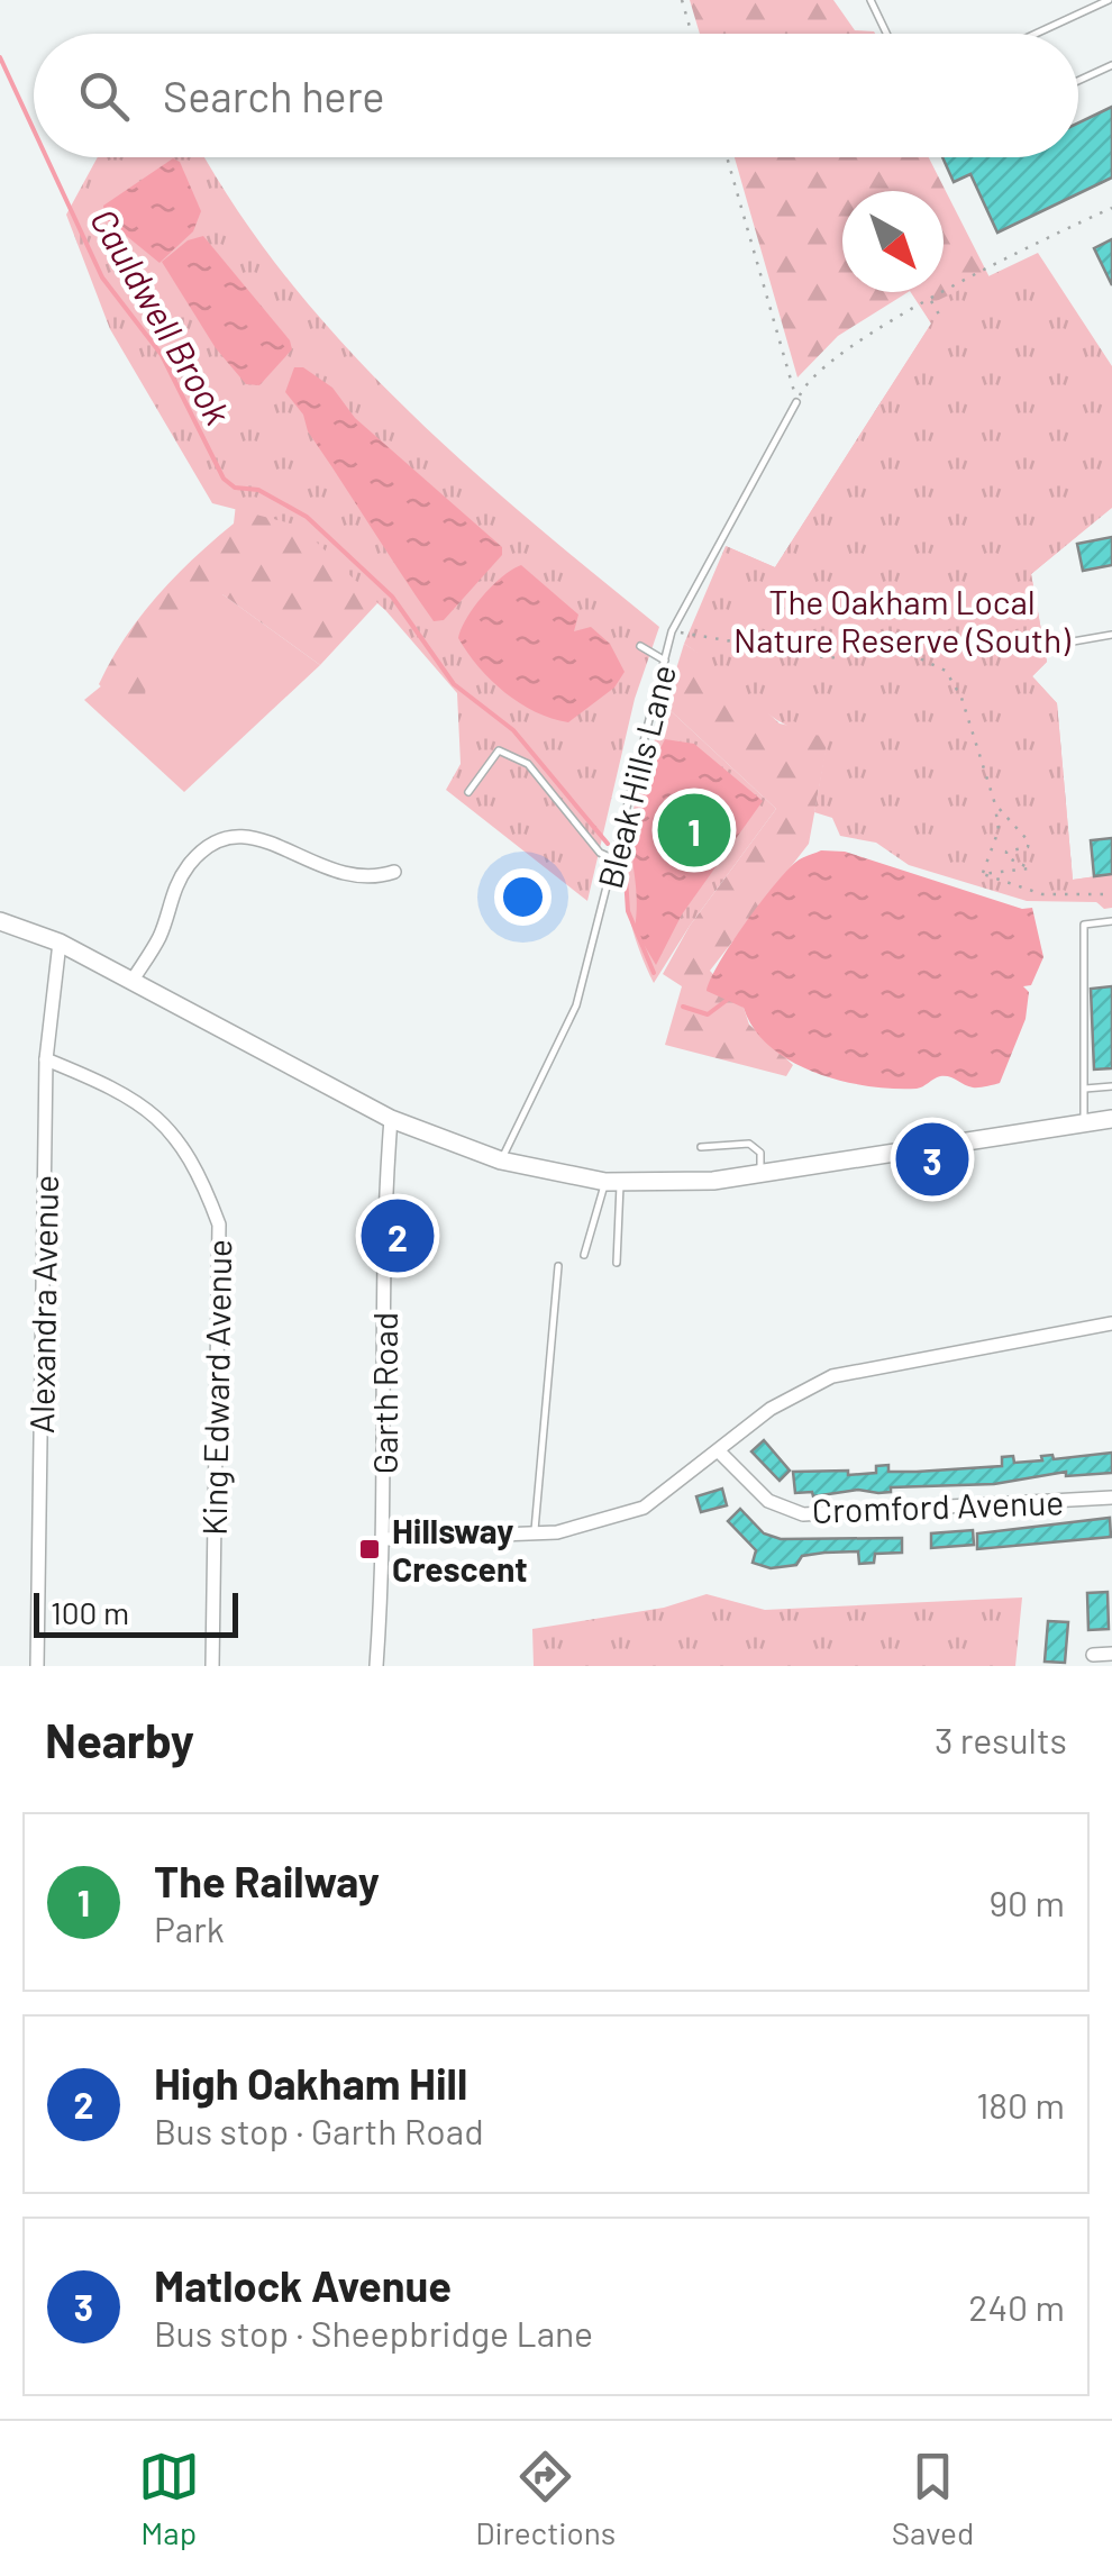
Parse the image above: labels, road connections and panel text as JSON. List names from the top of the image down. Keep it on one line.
{"streets":{"street":["Alexandra Avenue","King Edward Avenue","Garth Road","Cromford Avenue"],"lane":["Bleak Hills Lane"]},"crossings":[["Alexandra Avenue","King Edward Avenue"]],"water":["Cauldwell Brook"],"parks":["The Oakham Local Nature Reserve (South)"],"places":{"transit":["Hillsway Crescent"]},"scale_bar":"100 m","north":"bottom right","page":{"search":"Search here","pins":["1","3","2"],"scale":"100 m","heading":["Nearby","3 results"],"list":[{"mark":"1","name":"The Railway","note":"Park","value":"90 m"},{"mark":"2","name":"High Oakham Hill","note":"Bus stop · Garth Road","value":"180 m"},{"mark":"3","name":"Matlock Avenue","note":"Bus stop · Sheepbridge Lane","value":"240 m"}],"nav":["Map","Directions","Saved"]}}
